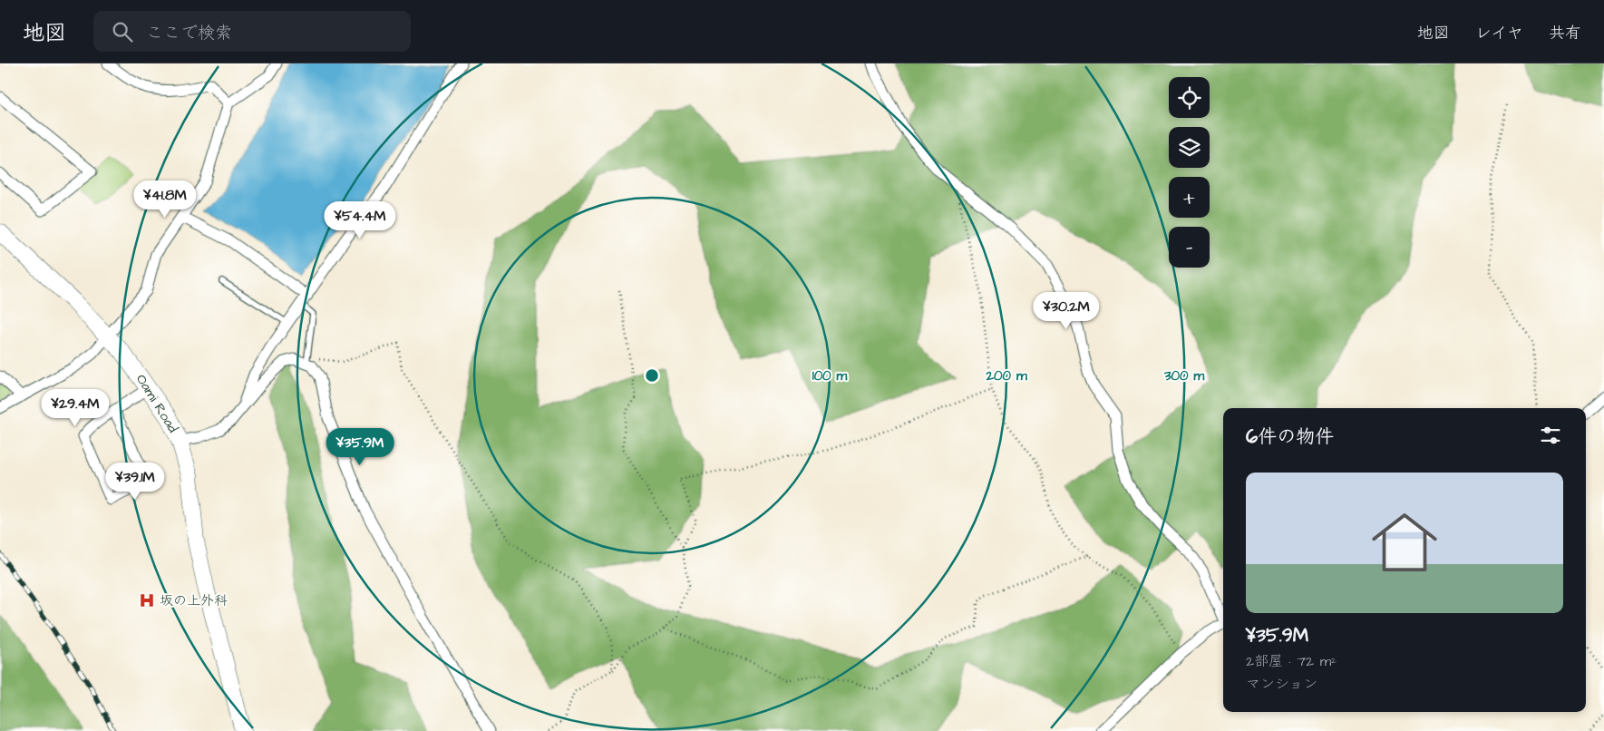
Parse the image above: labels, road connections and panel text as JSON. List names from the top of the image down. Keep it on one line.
{"streets":{"main road":["Oami Road"]},"places":{"hospital":["坂の上外科"]},"page":{"header":"地図","search":"ここで検索","nav":["地図","レイヤ","共有"],"map_buttons":["+","−"],"price":["¥41.8M","¥54.4M","¥30.2M","¥29.4M","¥35.9M","¥39.1M"],"heading":"6件の物件","list":[{"name":"¥35.9M","note":"2部屋 · 72 m² · マンション"}]},"rings":["100 m","200 m","300 m"]}
